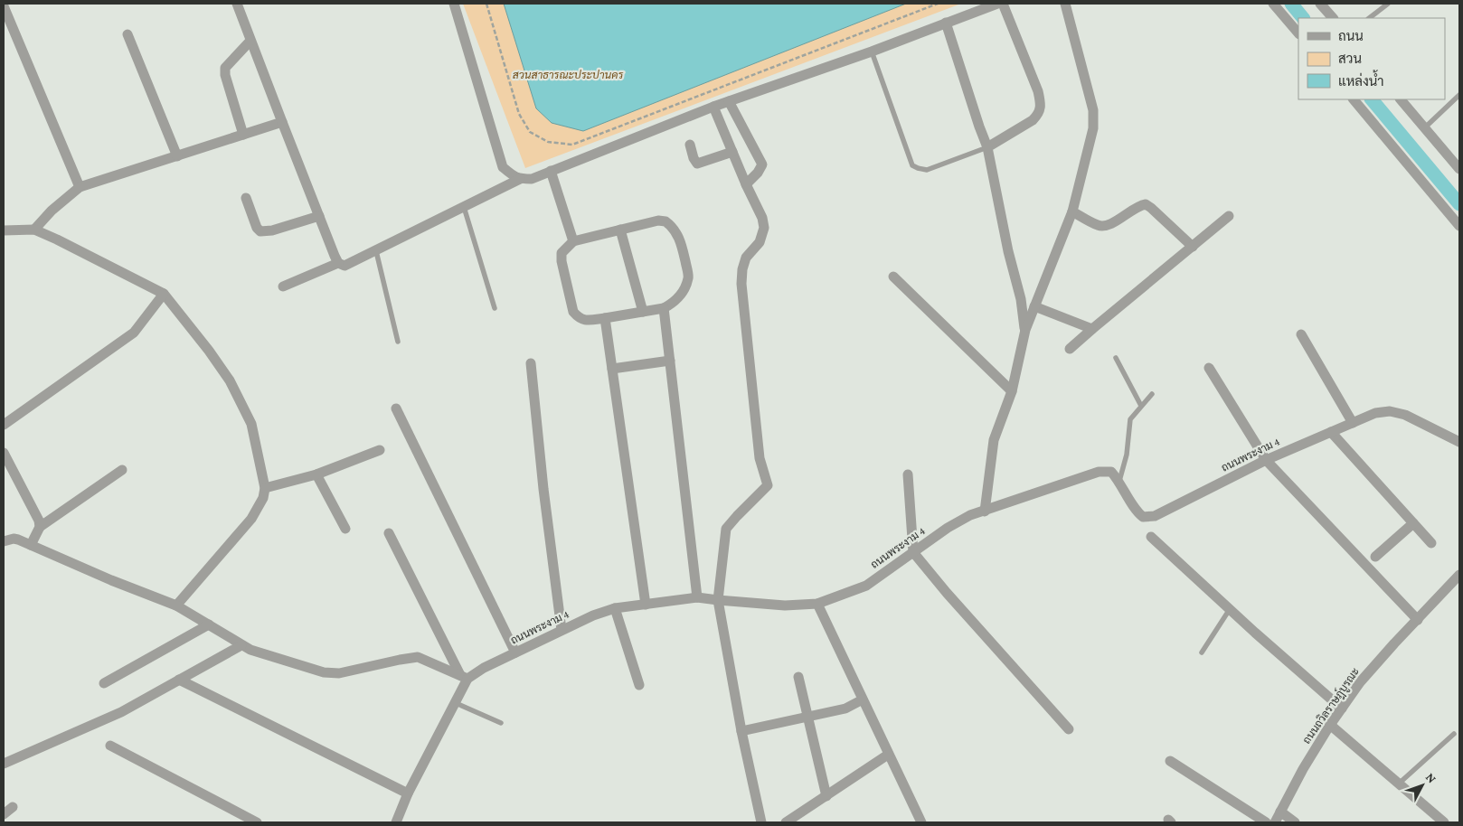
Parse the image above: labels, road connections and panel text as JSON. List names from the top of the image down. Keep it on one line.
{"streets":{"street":["ถนนพระงาม 4","ถนนถวิลราษฎ์บูรณะ"]},"parks":["สวนสาธารณะประปานคร"],"legend":["ถนน","สวน","แหล่งน้ำ"],"north":"top right"}
